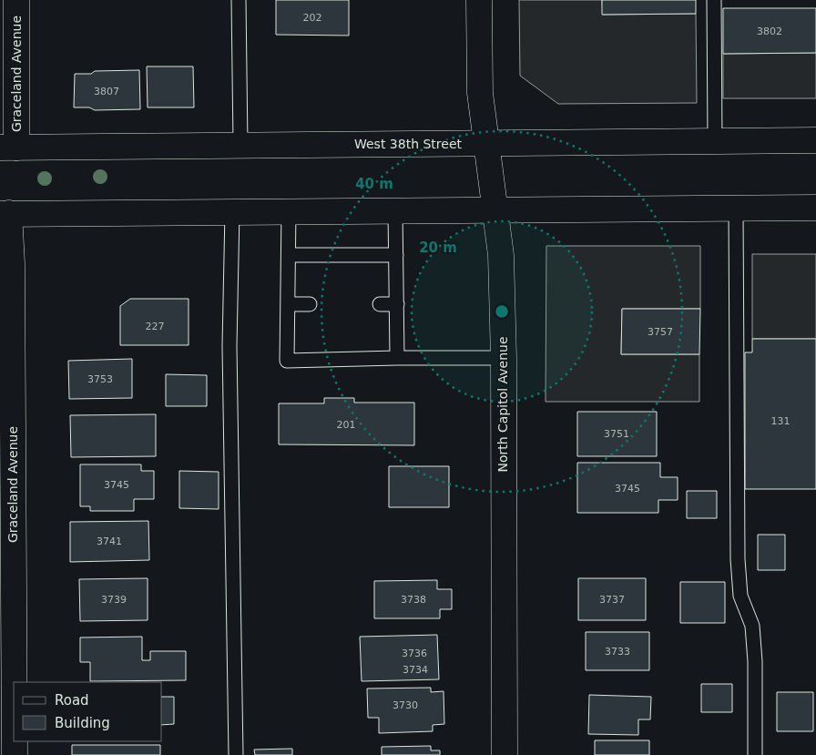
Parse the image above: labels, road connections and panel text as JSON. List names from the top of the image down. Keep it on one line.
{"streets":{"main road":["Graceland Avenue","West 38th Street","North Capitol Avenue"]},"crossings":[["Graceland Avenue","West 38th Street"],["West 38th Street","North Capitol Avenue"]],"house_numbers":["202","3802","3807","227","3757","3753","131","201","3751","3745","3745","3741","3739","3738","3737","3733","3736","3734","3730"],"legend":["Road","Building"],"rings":["40 m","20 m"]}
